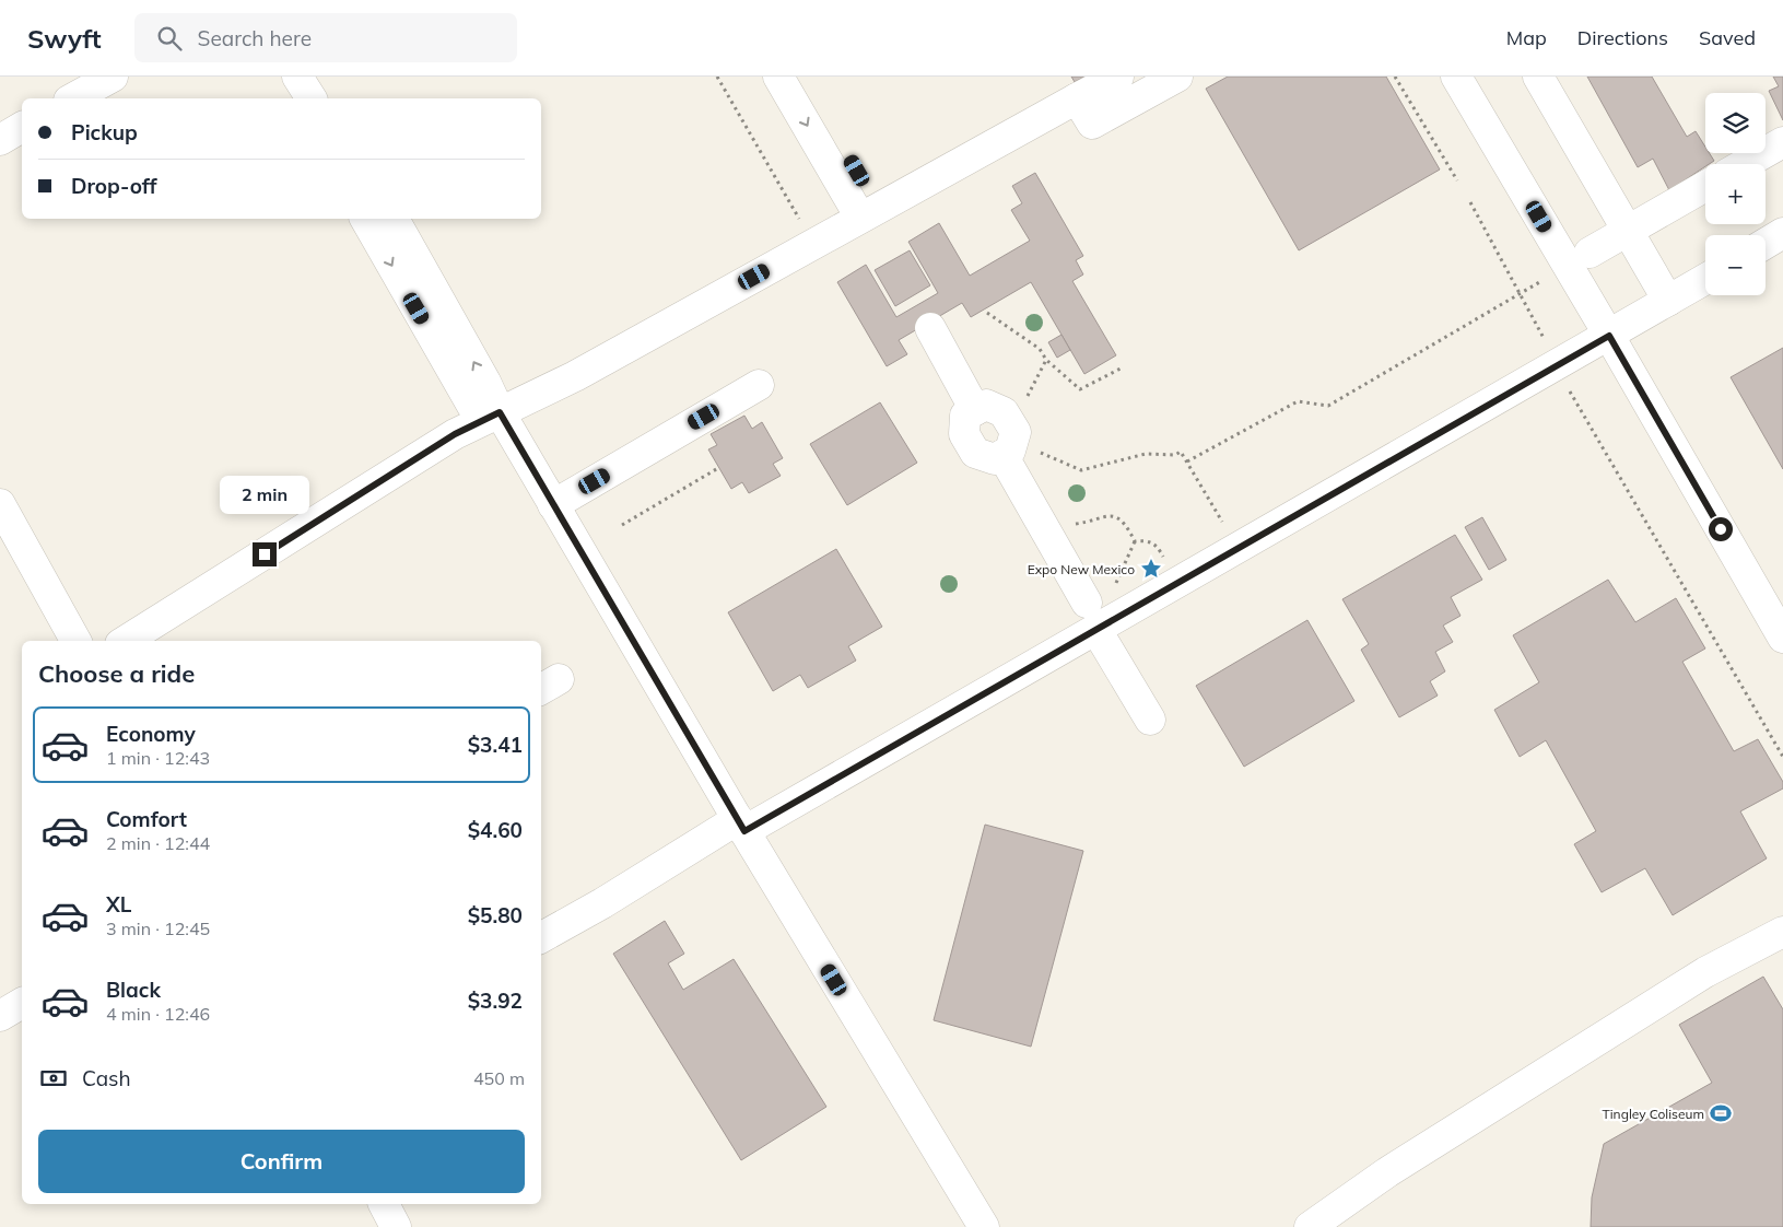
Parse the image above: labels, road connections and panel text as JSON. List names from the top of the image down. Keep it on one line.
{"places":{"place":["Expo New Mexico"],"sports":["Tingley Coliseum"]},"page":{"header":"Swyft","search":"Search here","nav":["Map","Directions","Saved"],"map_buttons":["+","−"],"banner":["Pickup","Drop-off"],"bubble":"2 min","heading":"Choose a ride","list":[{"name":"Economy","note":"1 min · 12:43","value":"$3.41"},{"name":"Comfort","note":"2 min · 12:44","value":"$4.60"},{"name":"XL","note":"3 min · 12:45","value":"$5.80"},{"name":"Black","note":"4 min · 12:46","value":"$3.92"}],"pay":["Cash","450 m"],"buttons":"Confirm"}}
